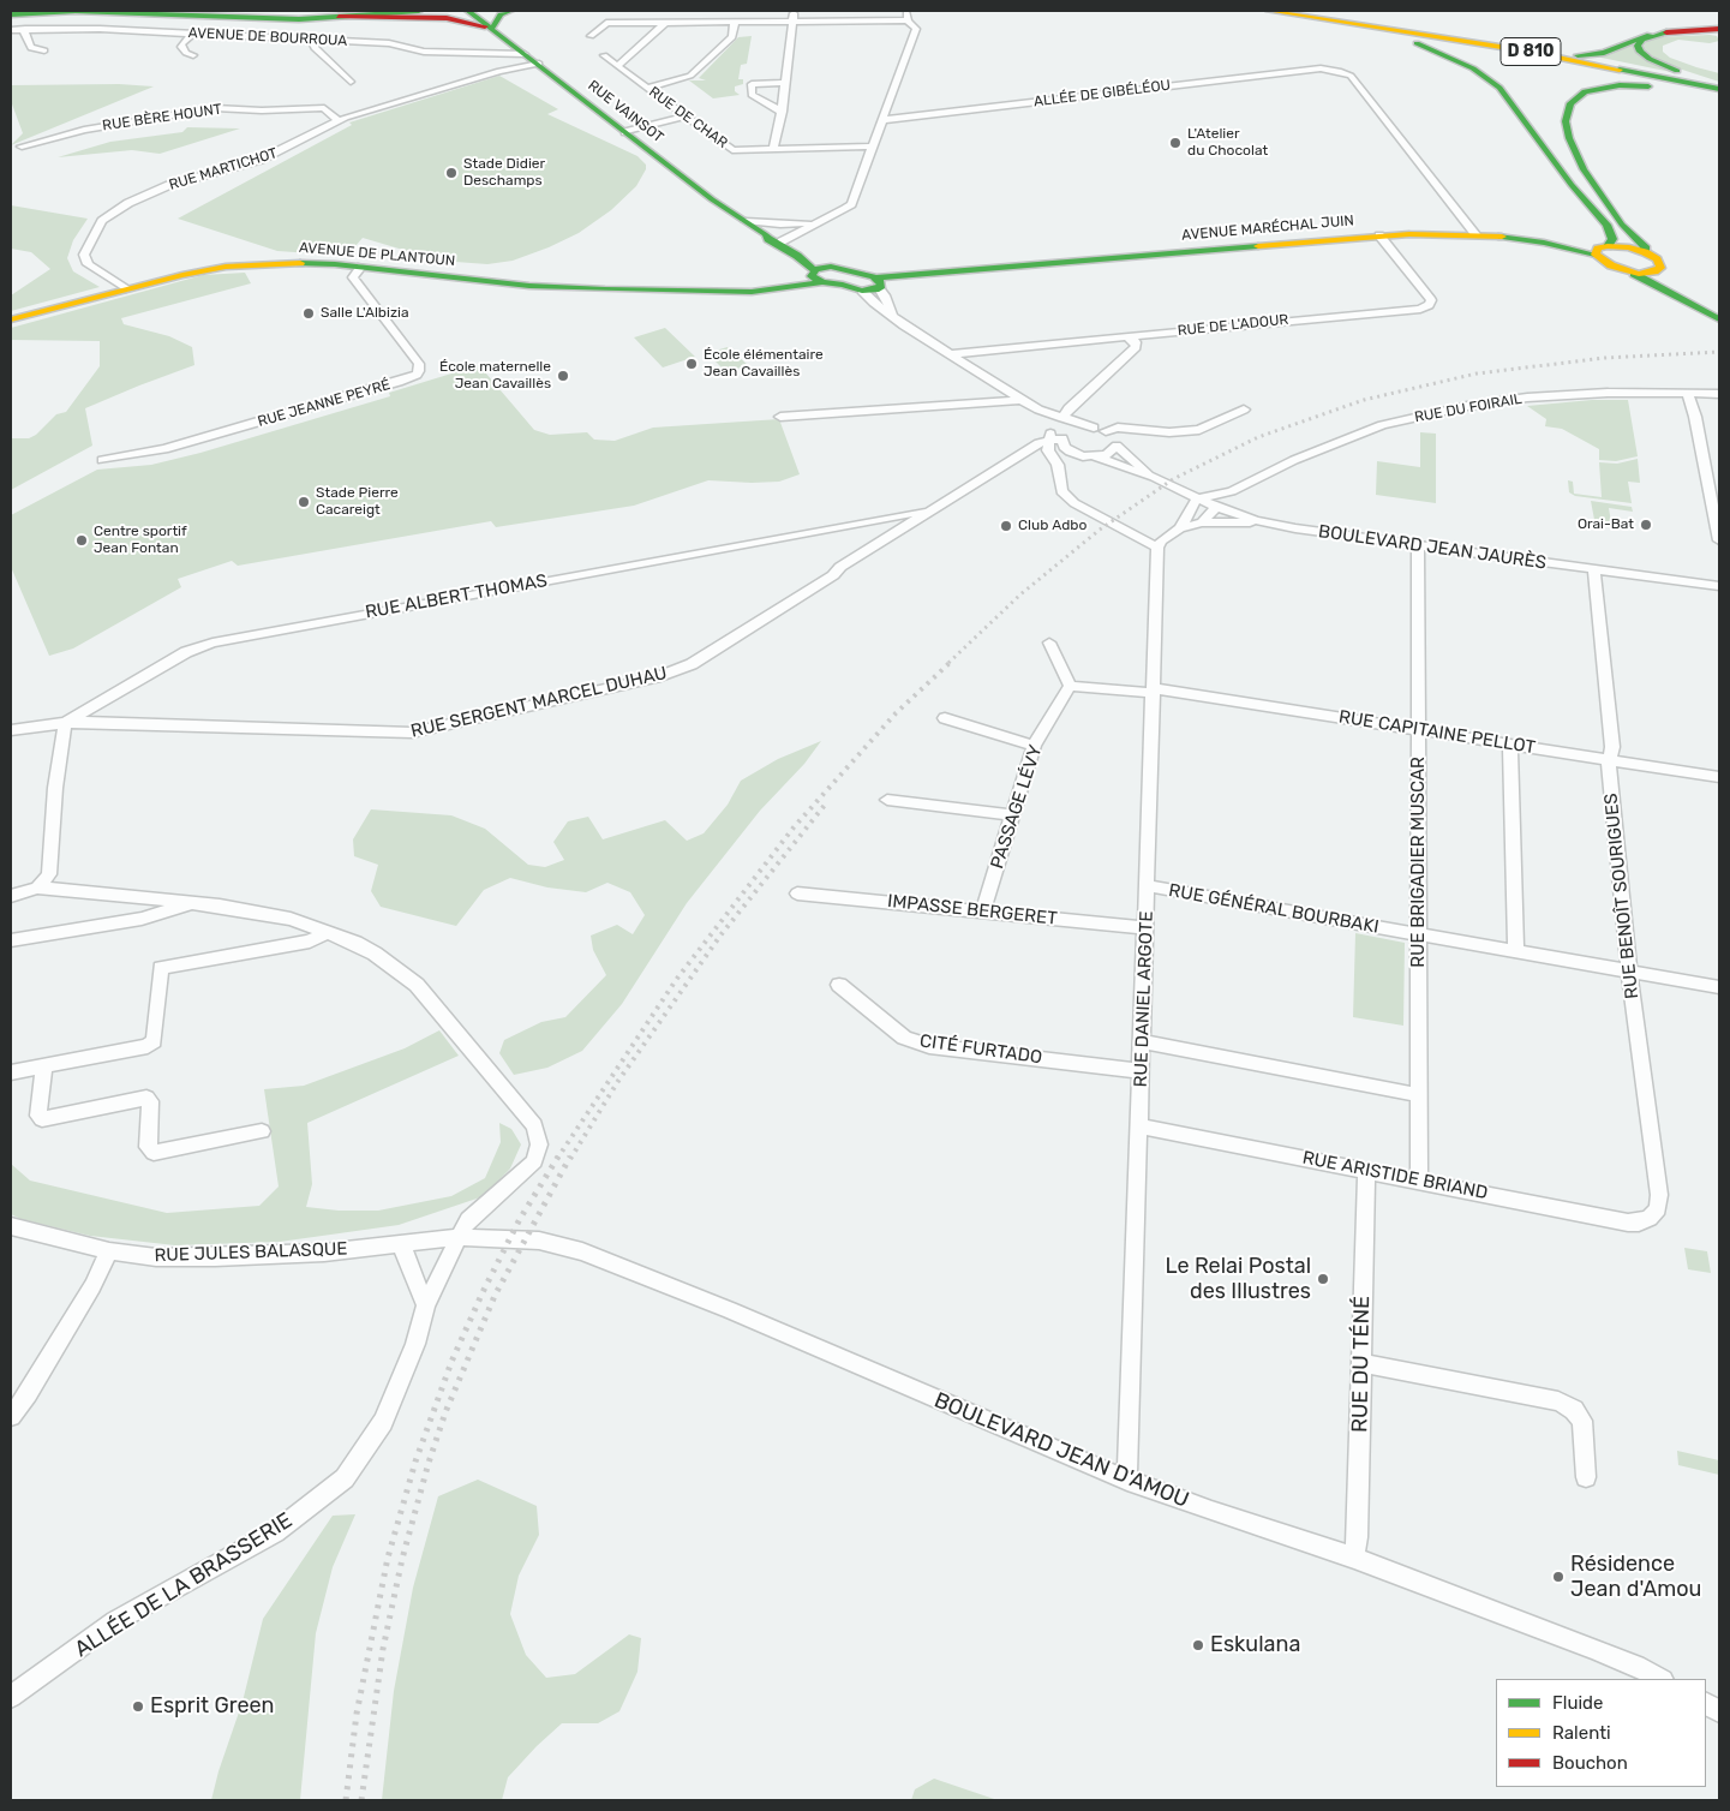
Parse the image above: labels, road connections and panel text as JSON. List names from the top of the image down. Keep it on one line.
{"streets":{"main road":["D 810","RUE VAINSOT","AVENUE MARÉCHAL JUIN","AVENUE DE PLANTOUN"],"street":["AVENUE DE BOURROUA","ALLÉE DE GIBÉLÉOU","RUE BÈRE HOUNT","RUE DE CHAR","RUE MARTICHOT","RUE DE L'ADOUR","RUE JEANNE PEYRÉ","RUE DU FOIRAIL","BOULEVARD JEAN JAURÈS","RUE ALBERT THOMAS","RUE SERGENT MARCEL DUHAU","RUE CAPITAINE PELLOT","PASSAGE LÉVY","RUE BRIGADIER MUSCAR","RUE BENOÎT SOURIGUES","RUE GÉNÉRAL BOURBAKI","IMPASSE BERGERET","RUE DANIEL ARGOTE","CITÉ FURTADO","RUE ARISTIDE BRIAND","RUE JULES BALASQUE","RUE DU TÉNÉ","BOULEVARD JEAN D'AMOU","ALLÉE DE LA BRASSERIE"]},"crossings":[["AVENUE DE BOURROUA","RUE VAINSOT"],["ALLÉE DE GIBÉLÉOU","AVENUE MARÉCHAL JUIN"],["RUE VAINSOT","RUE MARTICHOT"],["RUE VAINSOT","AVENUE DE PLANTOUN"],["RUE BÈRE HOUNT","RUE MARTICHOT"],["RUE MARTICHOT","AVENUE DE PLANTOUN"],["AVENUE MARÉCHAL JUIN","RUE DE L'ADOUR"],["AVENUE DE PLANTOUN","RUE JEANNE PEYRÉ"],["RUE DU FOIRAIL","BOULEVARD JEAN JAURÈS"],["BOULEVARD JEAN JAURÈS","RUE ALBERT THOMAS"],["BOULEVARD JEAN JAURÈS","RUE BRIGADIER MUSCAR"],["BOULEVARD JEAN JAURÈS","RUE BENOÎT SOURIGUES"],["RUE ALBERT THOMAS","RUE SERGENT MARCEL DUHAU"],["RUE CAPITAINE PELLOT","RUE BRIGADIER MUSCAR"],["RUE CAPITAINE PELLOT","RUE BENOÎT SOURIGUES"],["RUE CAPITAINE PELLOT","RUE DANIEL ARGOTE"],["PASSAGE LÉVY","IMPASSE BERGERET"],["RUE BRIGADIER MUSCAR","RUE GÉNÉRAL BOURBAKI"],["RUE BRIGADIER MUSCAR","RUE ARISTIDE BRIAND"],["RUE BENOÎT SOURIGUES","RUE GÉNÉRAL BOURBAKI"],["RUE BENOÎT SOURIGUES","RUE ARISTIDE BRIAND"],["RUE GÉNÉRAL BOURBAKI","RUE DANIEL ARGOTE"],["IMPASSE BERGERET","RUE DANIEL ARGOTE"],["RUE DANIEL ARGOTE","CITÉ FURTADO"],["RUE DANIEL ARGOTE","RUE ARISTIDE BRIAND"],["RUE DANIEL ARGOTE","BOULEVARD JEAN D'AMOU"],["RUE ARISTIDE BRIAND","RUE DU TÉNÉ"],["RUE JULES BALASQUE","BOULEVARD JEAN D'AMOU"],["RUE JULES BALASQUE","ALLÉE DE LA BRASSERIE"],["RUE DU TÉNÉ","BOULEVARD JEAN D'AMOU"],["BOULEVARD JEAN D'AMOU","ALLÉE DE LA BRASSERIE"]],"places":["L'Atelier du Chocolat","Stade Didier Deschamps","Salle L'Albizia","École élémentaire Jean Cavaillès","École maternelle Jean Cavaillès","Stade Pierre Cacareigt","Orai-Bat","Club Adbo","Centre sportif Jean Fontan","Le Relai Postal des Illustres","Résidence Jean d'Amou","Eskulana","Esprit Green"],"legend":["Fluide","Ralenti","Bouchon"]}
